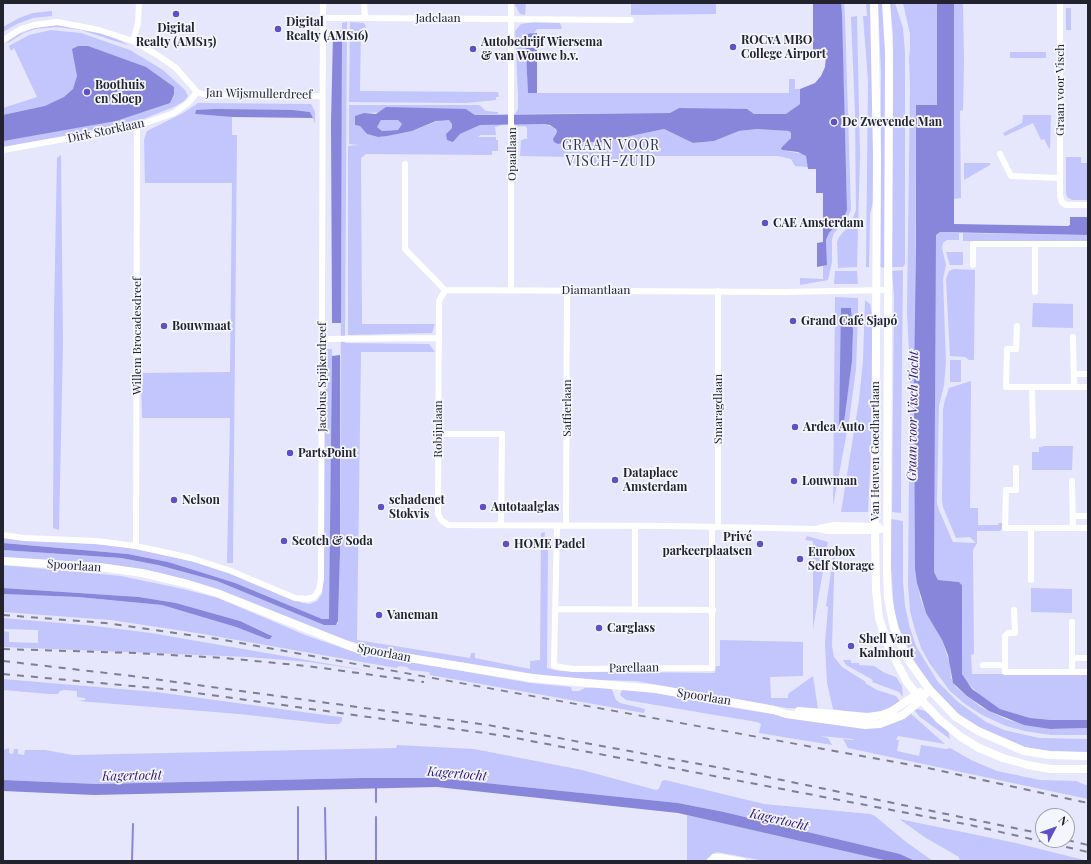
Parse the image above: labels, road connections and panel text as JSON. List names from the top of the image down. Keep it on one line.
{"streets":{"main road":["Van Heuven Goedhartlaan","Spoorlaan"],"street":["Jadelaan","Graan voor Visch","Jan Wijsmullerdreef","Dirk Storklaan","Opaallaan","Diamantlaan","Willem Brocadesdreef","Jacobus Spijkerdreef","Saffierlaan","Smaragdlaan","Robijnlaan","Parellaan"]},"crossings":[["Jadelaan","Opaallaan"],["Jadelaan","Jacobus Spijkerdreef"],["Jan Wijsmullerdreef","Dirk Storklaan"],["Jan Wijsmullerdreef","Jacobus Spijkerdreef"],["Dirk Storklaan","Willem Brocadesdreef"],["Opaallaan","Diamantlaan"],["Diamantlaan","Saffierlaan"],["Diamantlaan","Smaragdlaan"],["Diamantlaan","Robijnlaan"],["Diamantlaan","Van Heuven Goedhartlaan"],["Willem Brocadesdreef","Jacobus Spijkerdreef"],["Smaragdlaan","Parellaan"],["Van Heuven Goedhartlaan","Spoorlaan"]],"districts":["GRAAN VOOR VISCH-ZUID"],"water":["Graan voor Visch Tocht","Kagertocht"],"places":["Digital Realty (AMS15)","Digital Realty (AMS16)","ROCvA MBO College Airport","Autobedrijf Wiersema & van Wouwe b.v.","Boothuis en Sloep","De Zwevende Man","CAE Amsterdam","Grand Café Sjapó","Bouwmaat","Ardea Auto","PartsPoint","Dataplace Amsterdam","Louwman","Nelson","schadenet Stokvis","Autotaalglas","Scotch & Soda","HOME Padel","Privé parkeerplaatsen","Eurobox Self Storage","Vaneman","Carglass","Shell Van Kalmhout"],"north":"top right"}
